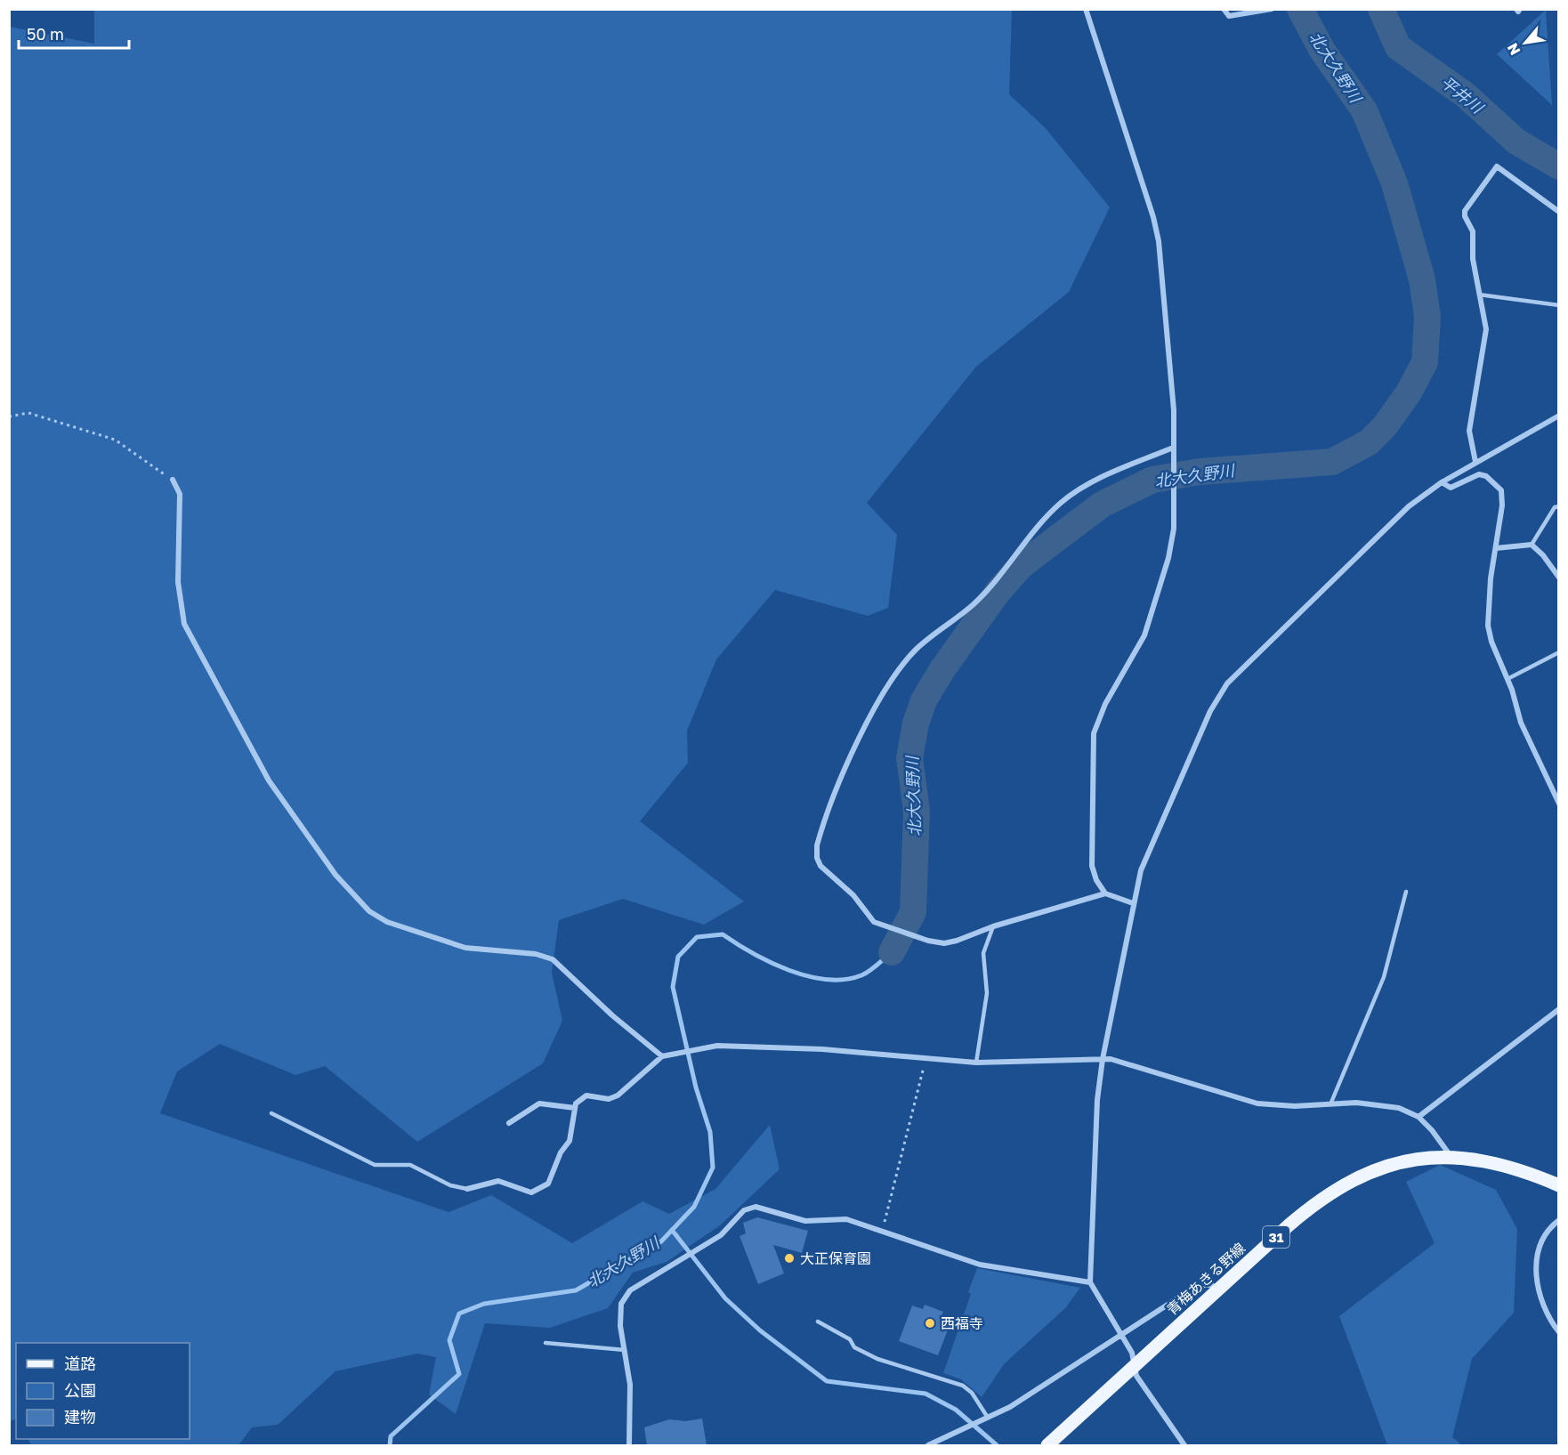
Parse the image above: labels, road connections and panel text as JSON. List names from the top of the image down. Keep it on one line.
{"streets":{"main road":["31","青梅あきる野線"]},"water":["北大久野川","平井川"],"places":["大正保育園","西福寺"],"legend":["道路","公園","建物"],"scale_bar":"50 m","north":"bottom left"}
